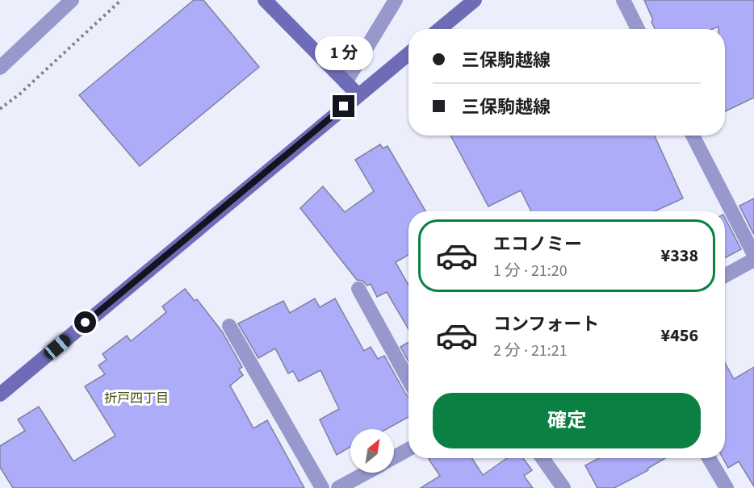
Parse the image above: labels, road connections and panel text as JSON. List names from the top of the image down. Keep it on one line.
{"districts":["折戸四丁目"],"north":"top right","page":{"banner":["三保駒越線","三保駒越線"],"bubble":"1 分","list":[{"name":"エコノミー","note":"1 分 · 21:20","value":"¥338"},{"name":"コンフォート","note":"2 分 · 21:21","value":"¥456"}],"buttons":"確定"}}
